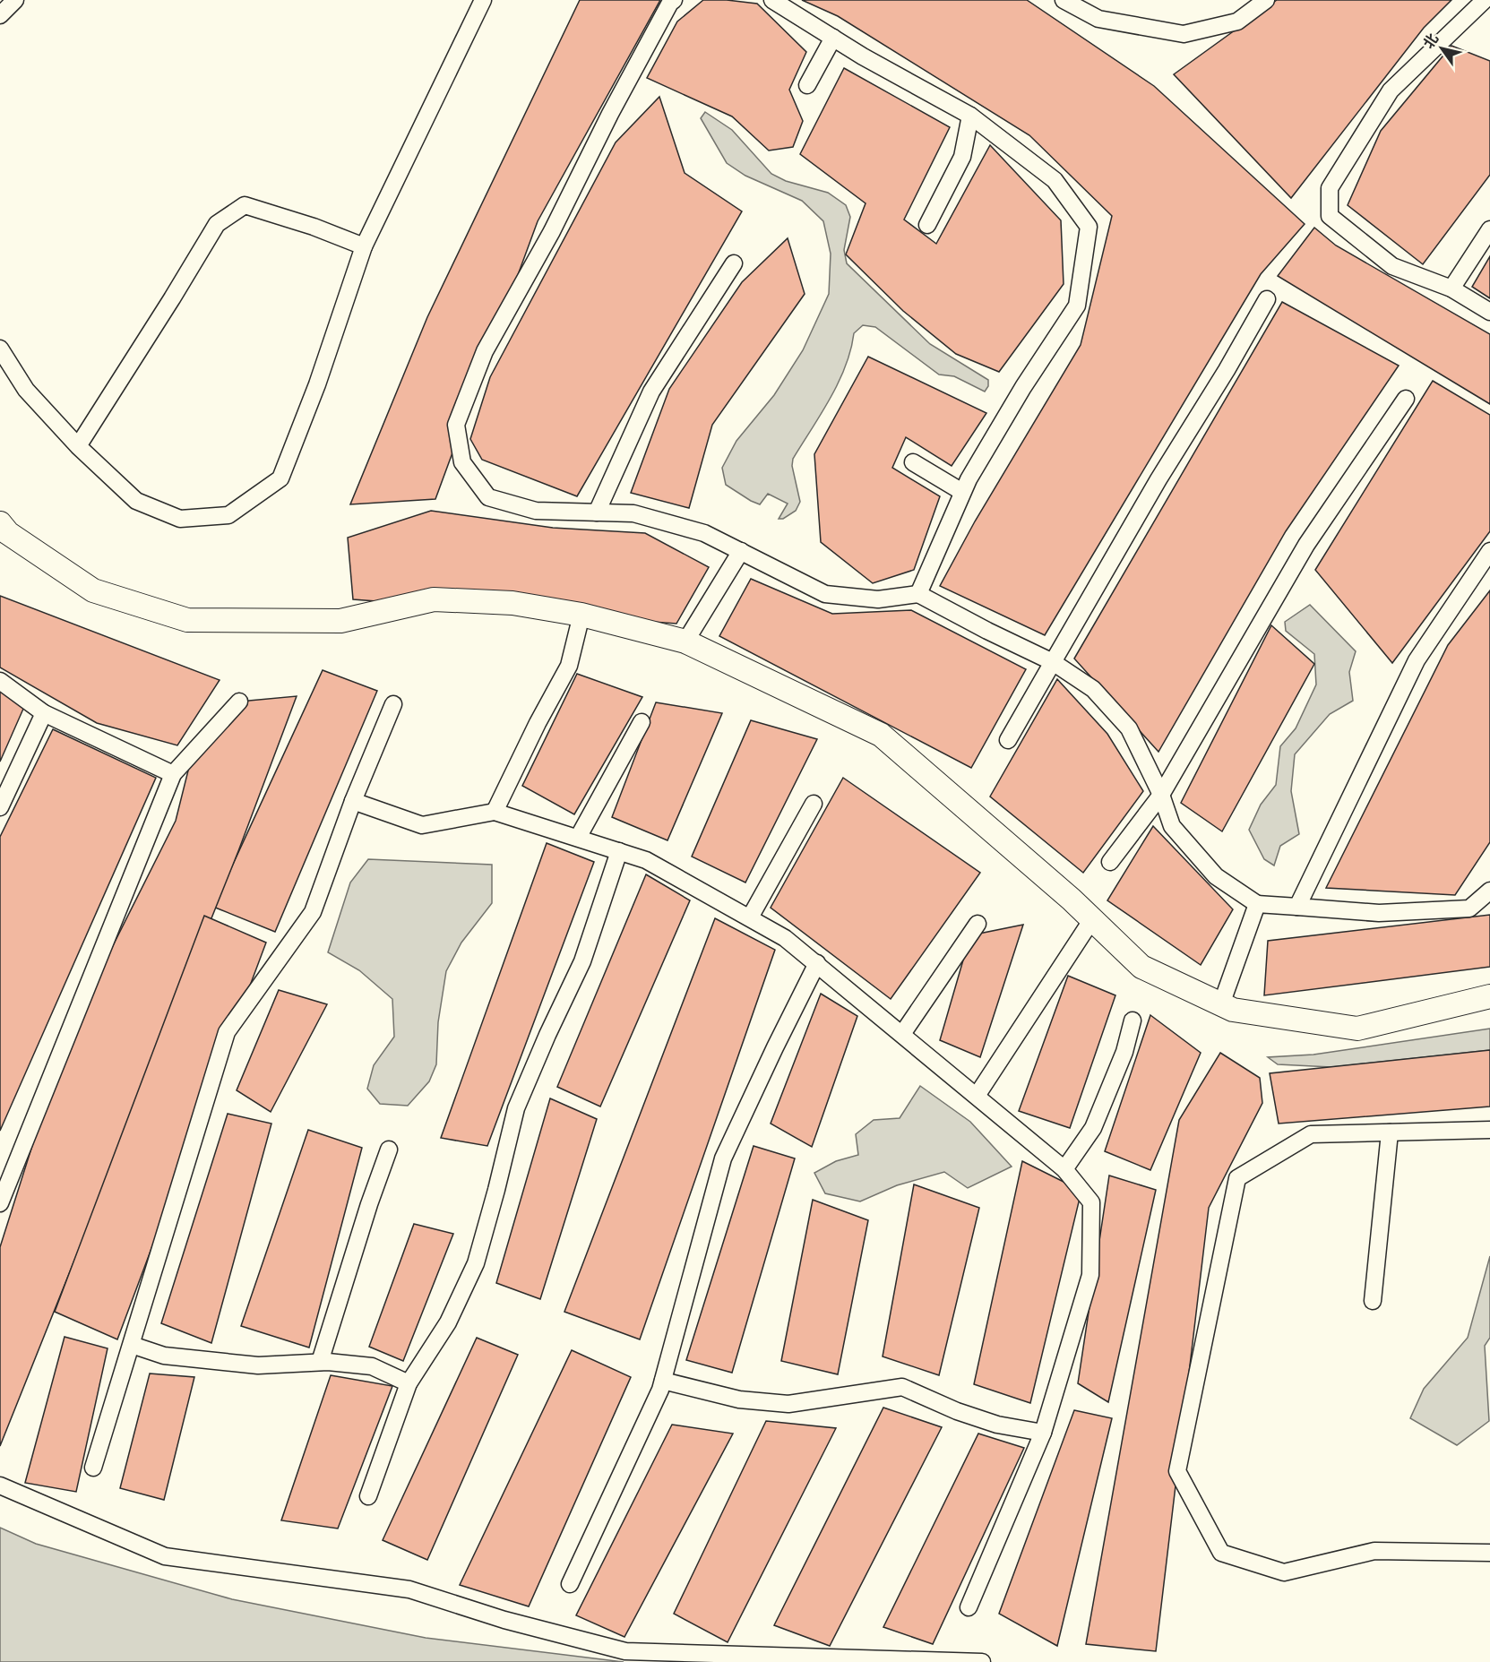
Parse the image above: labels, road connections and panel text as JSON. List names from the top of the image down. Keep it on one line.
{"north":"top left"}
